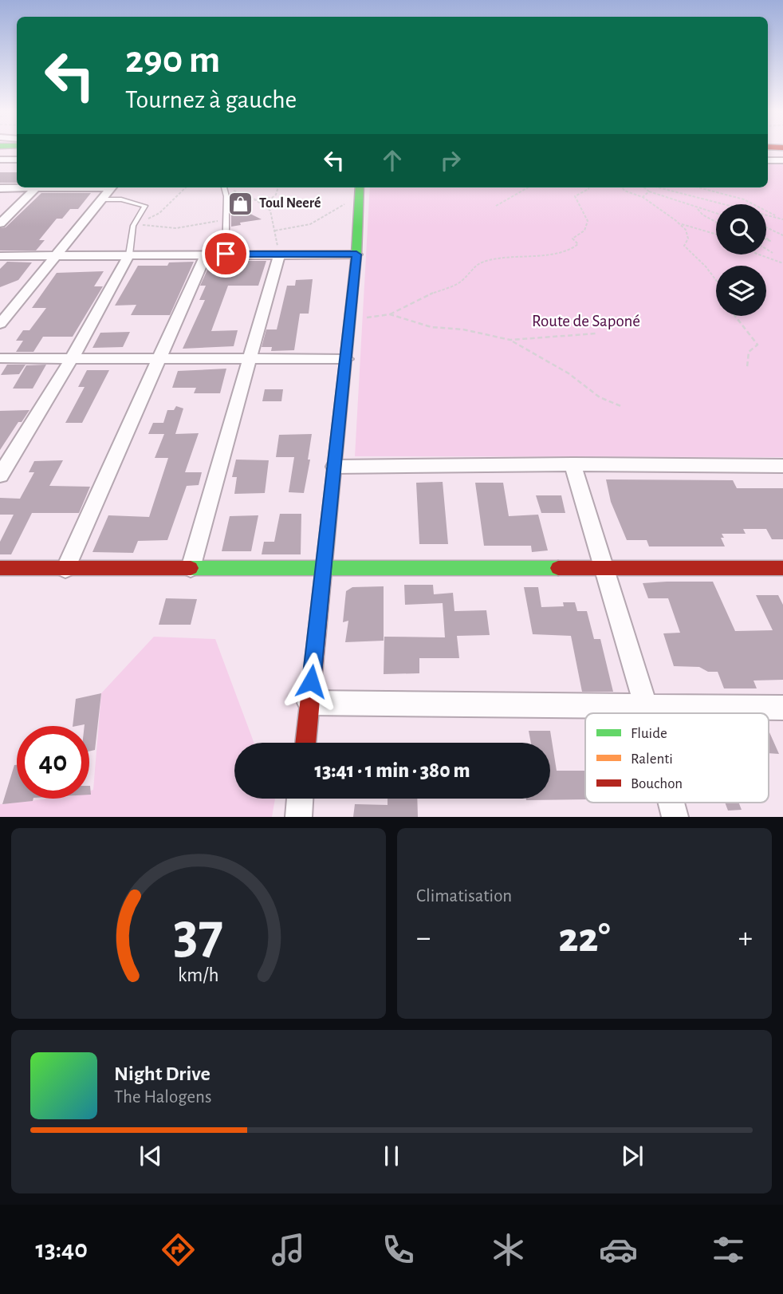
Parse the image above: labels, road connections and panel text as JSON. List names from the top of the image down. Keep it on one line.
{"parks":["Route de Saponé"],"places":{"shop":["Toul Neeré"]},"legend":["Fluide","Ralenti","Bouchon"],"page":{"turn":["290 m","Tournez à gauche"],"limit":"40","trip":"13:41 · 1 min · 380 m","tile":"Climatisation","heat":["−","22°","+"],"song":["Night Drive","The Halogens"],"tabs":"13:40","gauge":["37","km/h"]}}
